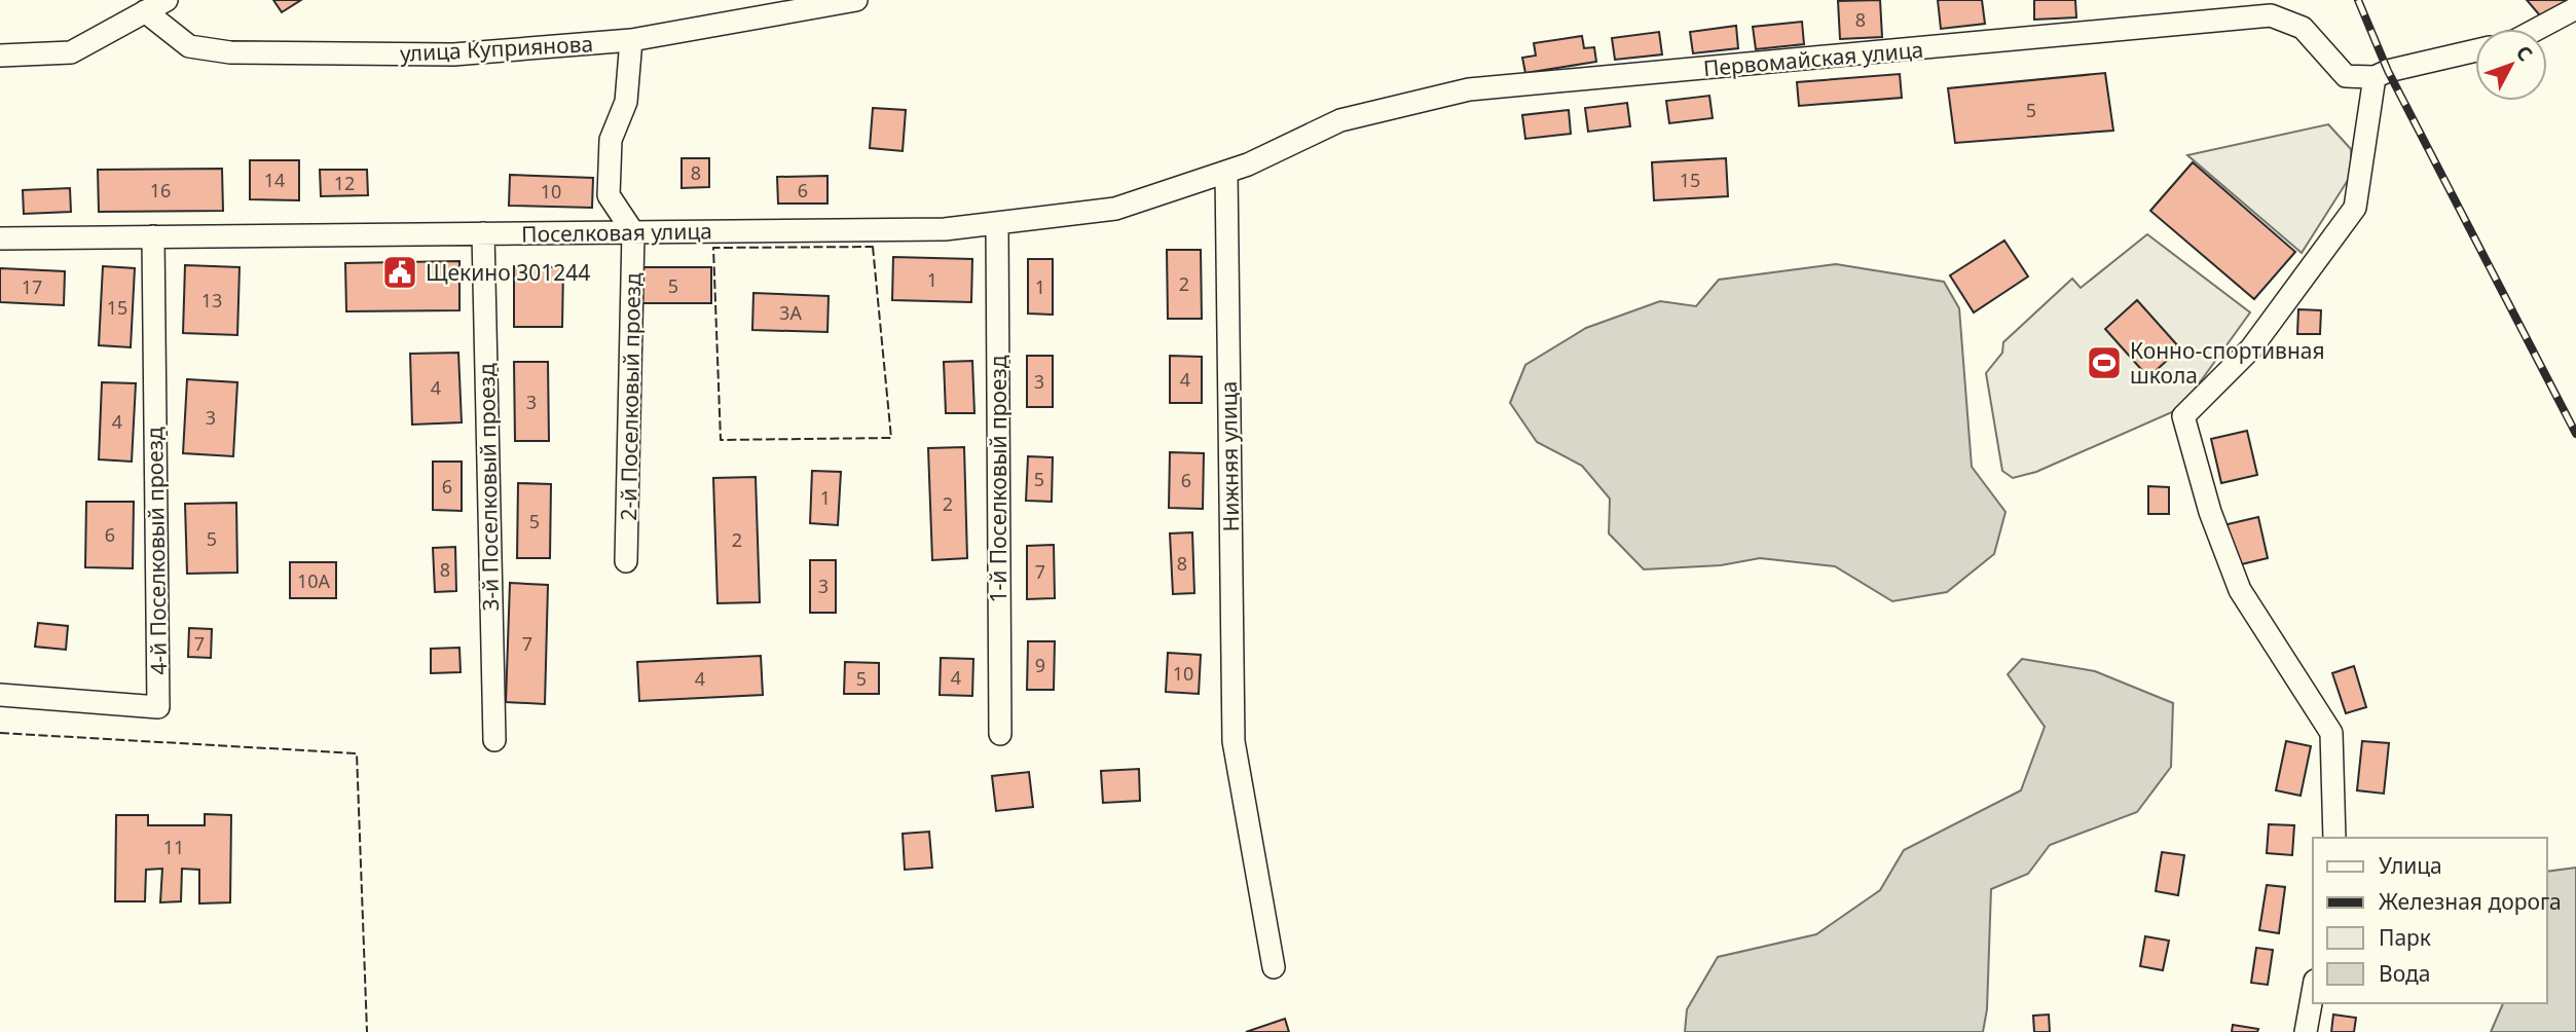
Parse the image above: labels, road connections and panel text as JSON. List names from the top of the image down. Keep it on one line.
{"streets":{"street":["улица Куприянова","Первомайская улица","Поселковая улица","2-й Поселковый проезд","Нижняя улица","1-й Поселковый проезд","3-й Поселковый проезд","4-й Поселковый проезд"]},"crossings":[["Первомайская улица","Поселковая улица"],["Первомайская улица","Нижняя улица"],["Поселковая улица","2-й Поселковый проезд"],["Поселковая улица","Нижняя улица"],["Поселковая улица","1-й Поселковый проезд"],["Поселковая улица","3-й Поселковый проезд"],["Поселковая улица","4-й Поселковый проезд"]],"places":{"public building":["Щекино 301244"],"sports":["Конно-спортивная школа"]},"house_numbers":["8","5","8","14","15","12","16","6","10","1","2","5","17","1","13","15","3А","4","3","4","3","3","4","5","6","6","1","2","5","6","5","2","8","8","7","10А","3","7","7","9","10","4","4","5","11"],"legend":["Улица","Железная дорога","Парк","Вода"],"north":"top right"}
